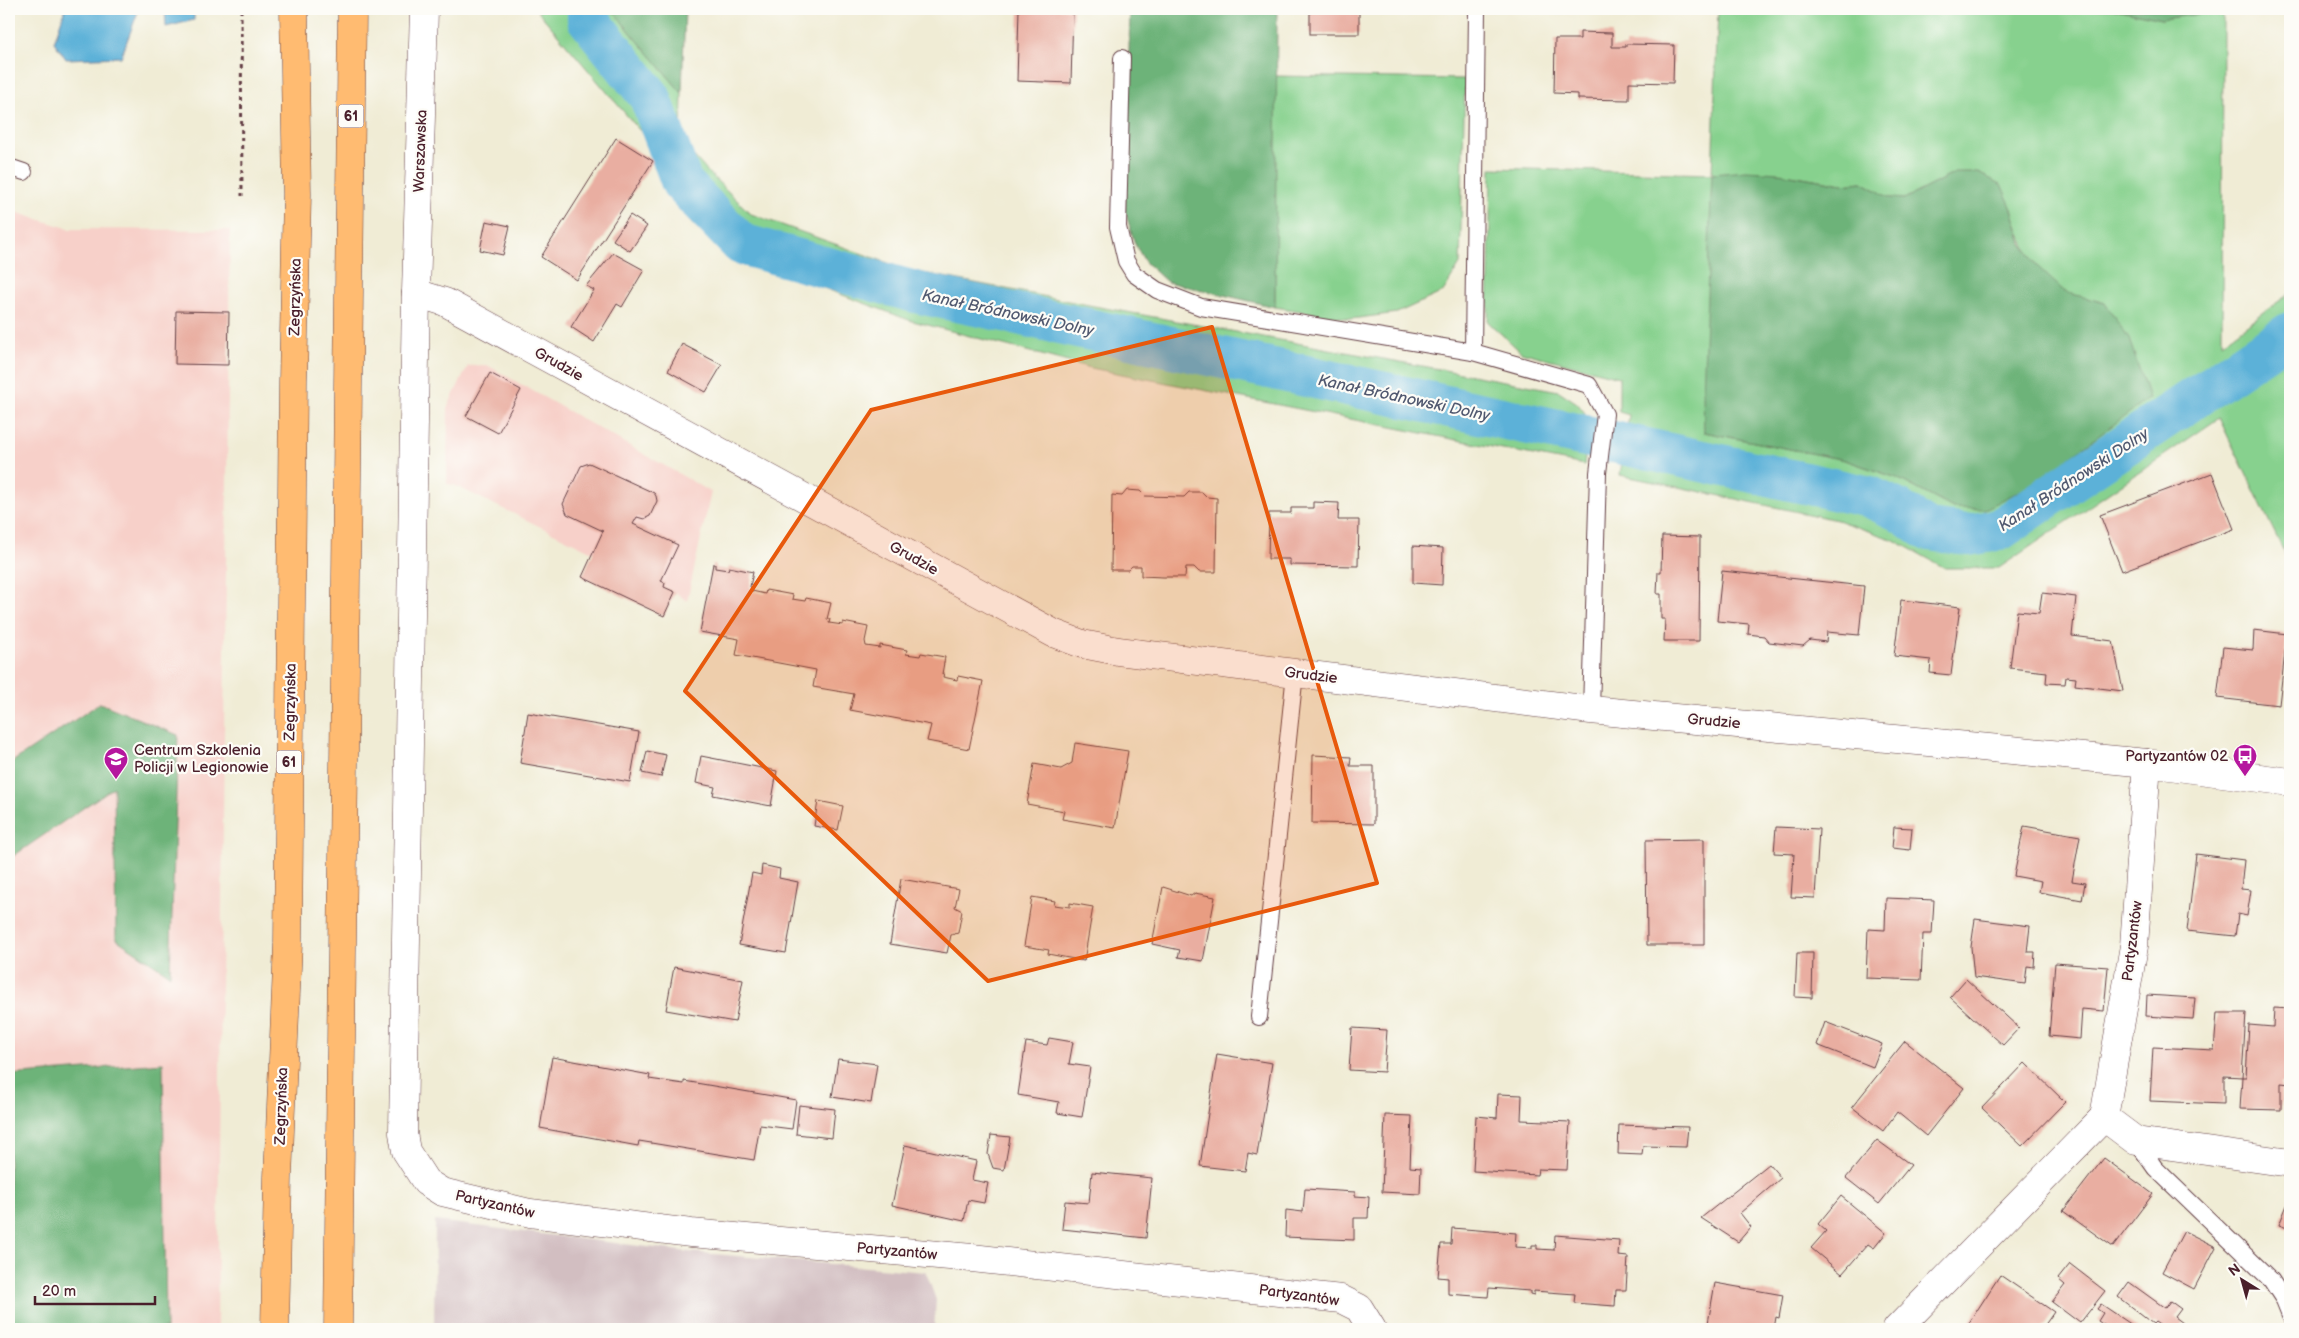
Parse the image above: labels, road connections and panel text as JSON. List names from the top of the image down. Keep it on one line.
{"streets":{"main road":["61","Zegrzyńska"],"street":["Warszawska","Grudzie","Partyzantów"]},"crossings":[["Warszawska","Grudzie"],["Warszawska","Partyzantów"],["Grudzie","Partyzantów"]],"water":["Kanał Bródnowski Dolny"],"places":{"bus stop":["Partyzantów 02"],"school or university":["Centrum Szkolenia Policji w Legionowie"]},"scale_bar":"20 m","north":"top left"}
